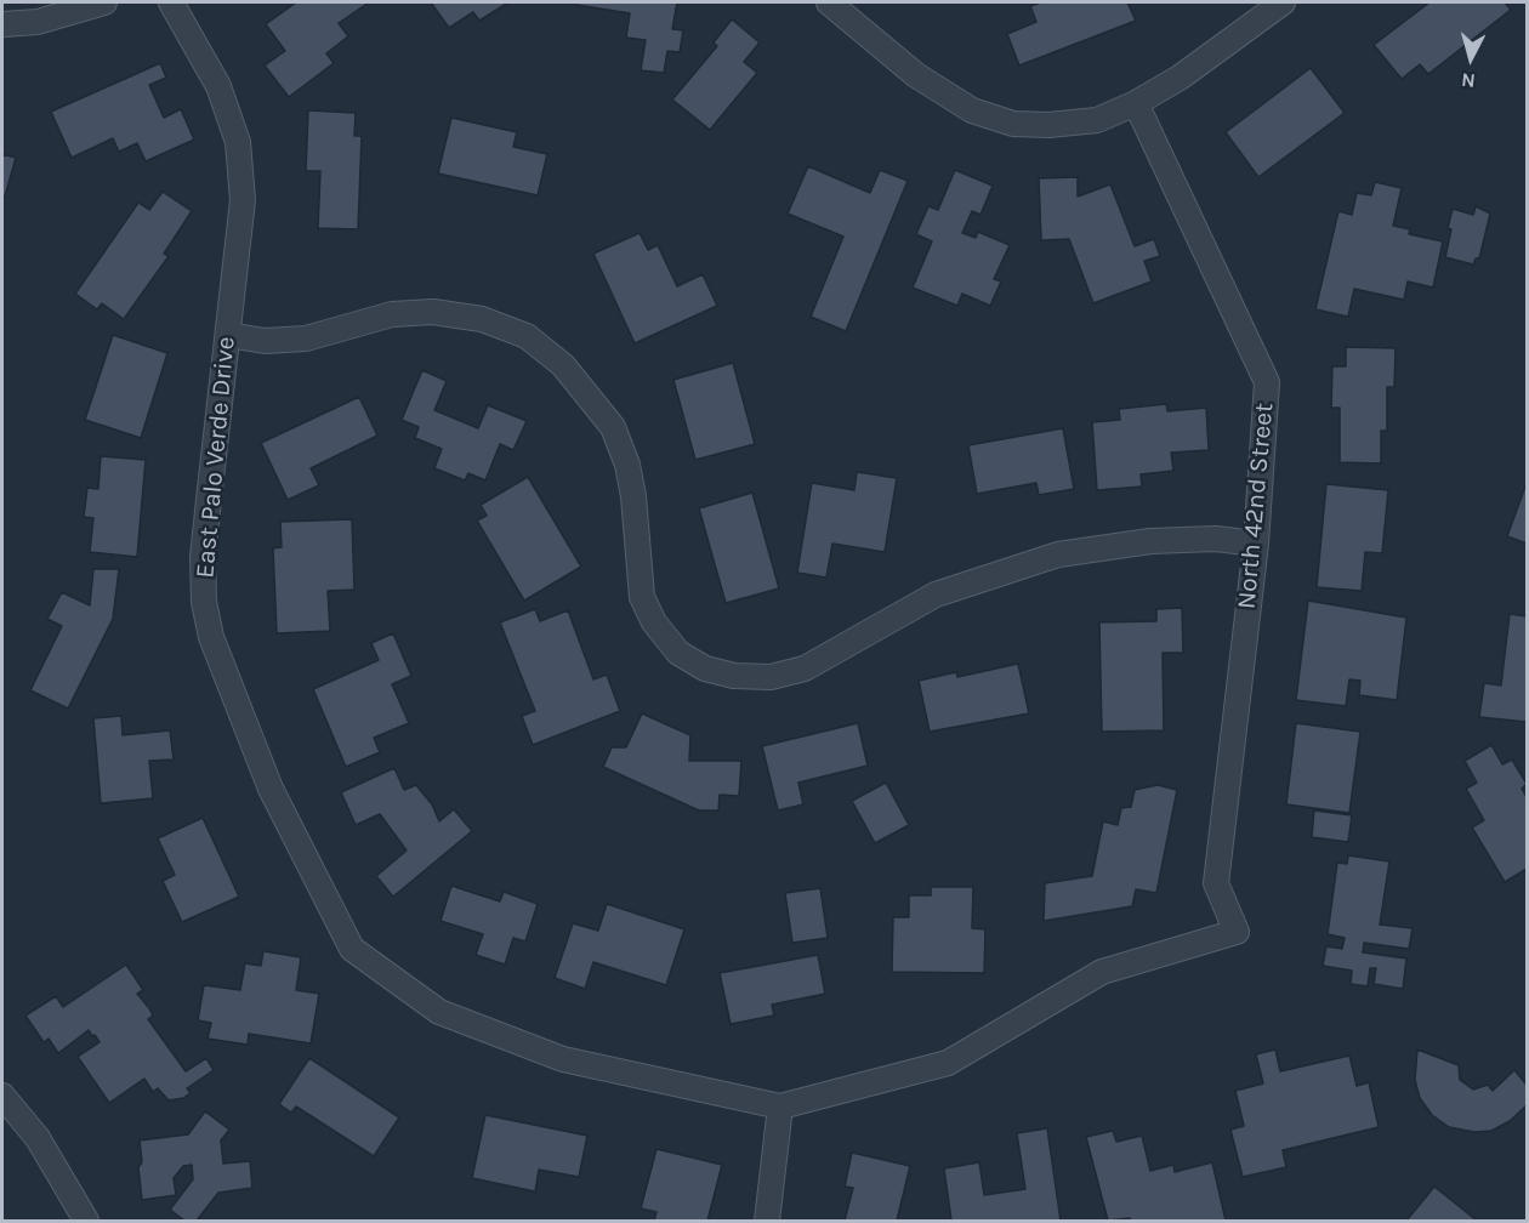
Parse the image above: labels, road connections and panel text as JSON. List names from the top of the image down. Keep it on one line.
{"streets":{"street":["East Palo Verde Drive","North 42nd Street"]},"crossings":[["East Palo Verde Drive","North 42nd Street"]],"north":"bottom"}
